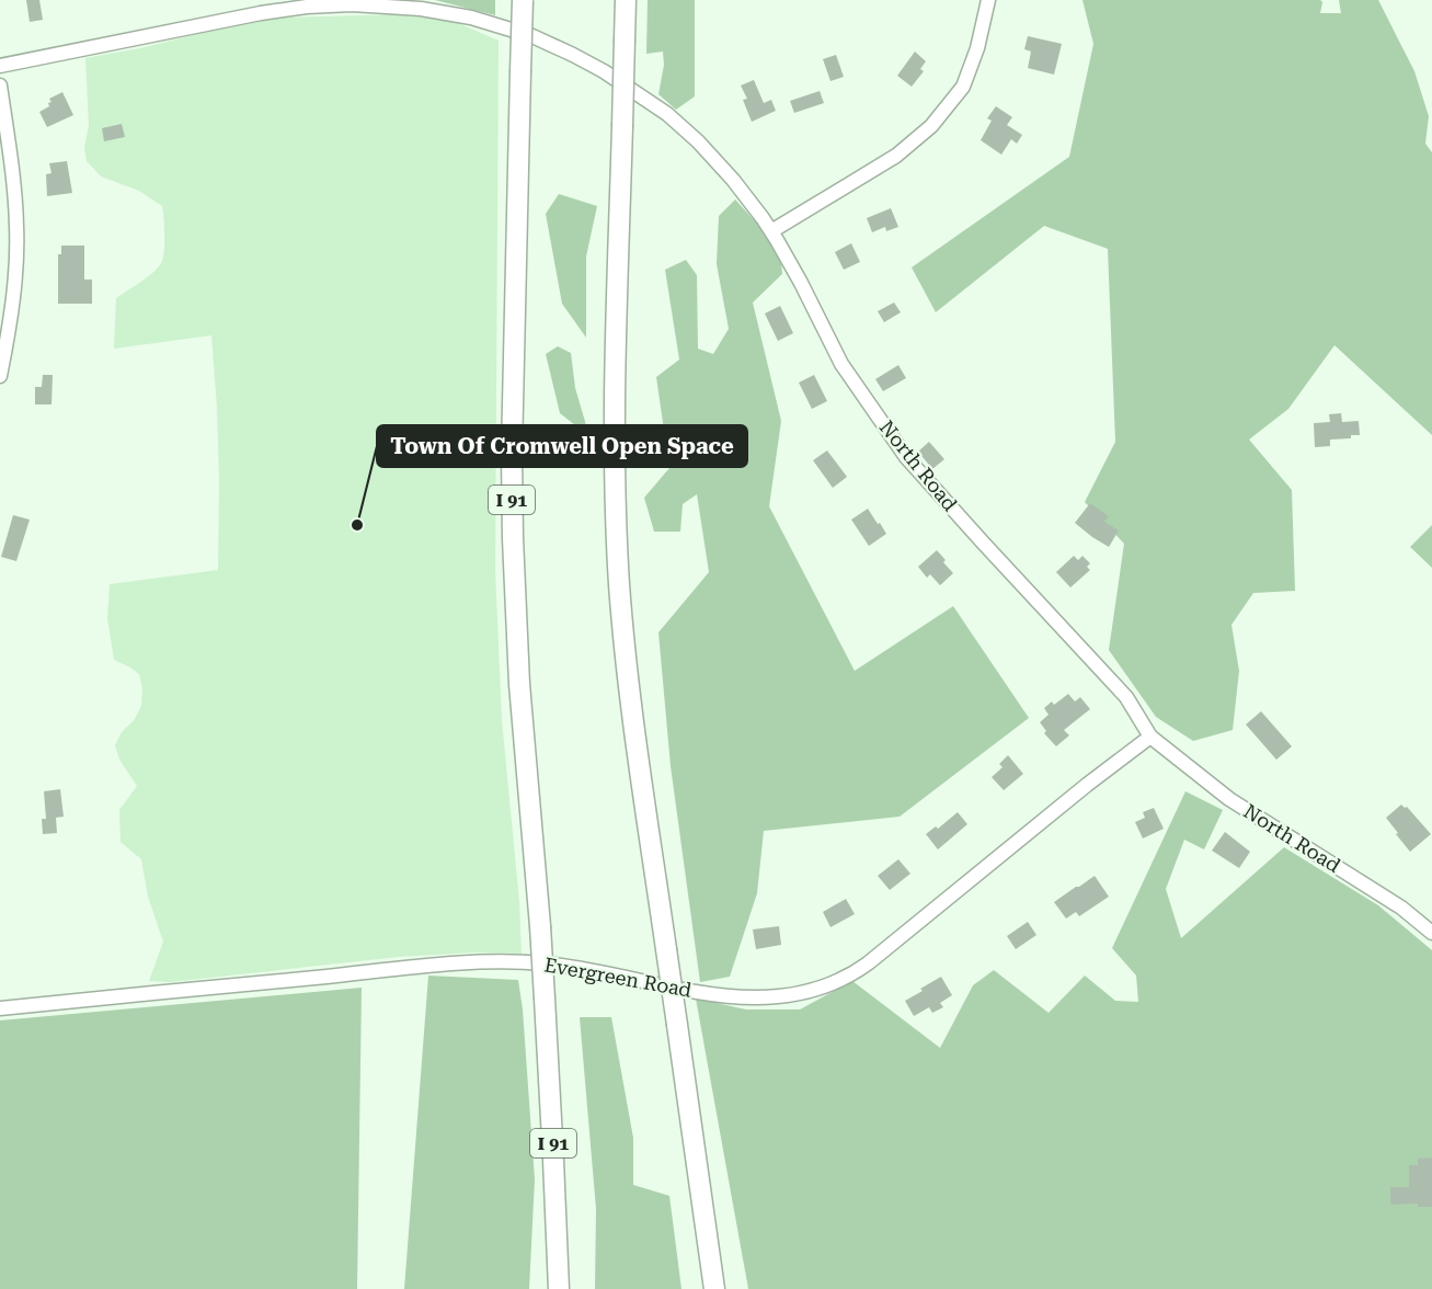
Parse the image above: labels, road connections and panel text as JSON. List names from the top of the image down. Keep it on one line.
{"streets":{"highway":["I 91"],"street":["North Road","Evergreen Road"]},"crossings":[["North Road","Evergreen Road"]],"places":["Town Of Cromwell Open Space"]}
